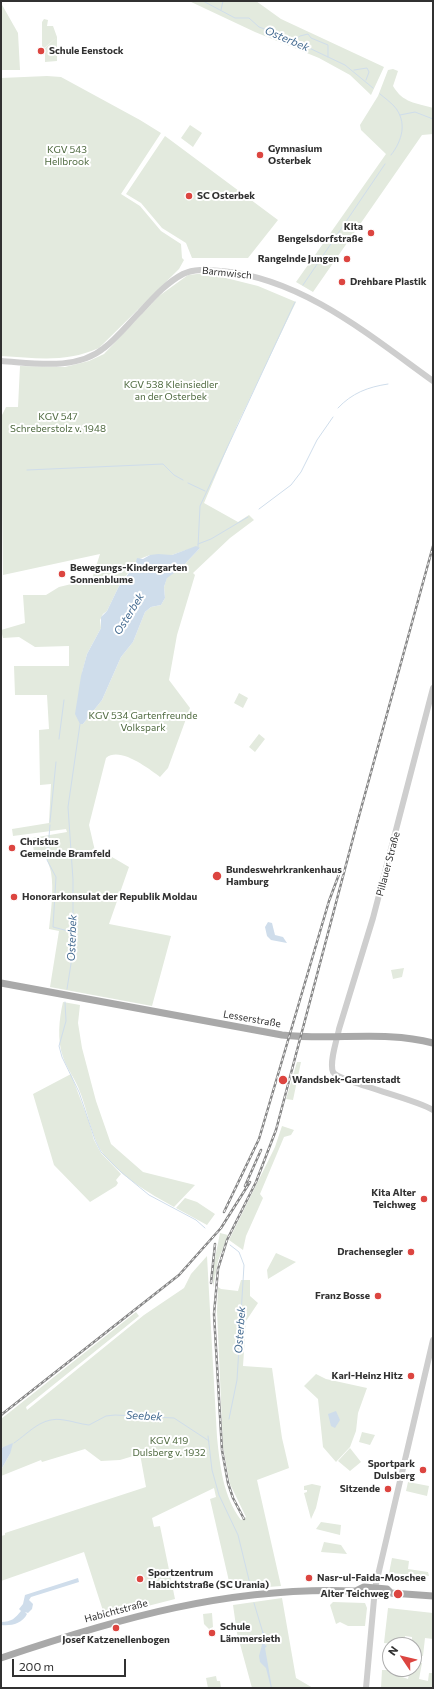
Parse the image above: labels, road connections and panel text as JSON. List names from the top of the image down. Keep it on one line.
{"streets":{"main road":["Lesserstraße","Habichtstraße"],"street":["Barmwisch","Pillauer Straße"]},"crossings":[["Pillauer Straße","Lesserstraße"]],"water":["Osterbek","Seebek"],"parks":["KGV 543 Hellbrook","KGV 538 Kleinsiedler an der Osterbek","KGV 547 Schreberstolz v. 1948","KGV 534 Gartenfreunde Volkspark","KGV 419 Dulsberg v. 1932"],"places":["Schule Eenstock","Gymnasium Osterbek","SC Osterbek","Kita Bengelsdorfstraße","Rangelnde Jungen","Drehbare Plastik","Bewegungs-Kindergarten Sonnenblume","Christus Gemeinde Bramfeld","Bundeswehrkrankenhaus Hamburg","Honorarkonsulat der Republik Moldau","Wandsbek-Gartenstadt","Kita Alter Teichweg","Drachensegler","Franz Bosse","Karl-Heinz Hitz","Sportpark Dulsberg","Sitzende","Nasr-ul-Faida-Moschee","Sportzentrum Habichtstraße (SC Urania)","Alter Teichweg","Josef Katzenellenbogen","Schule Lämmersieth"],"scale_bar":"200 m","north":"top left"}
